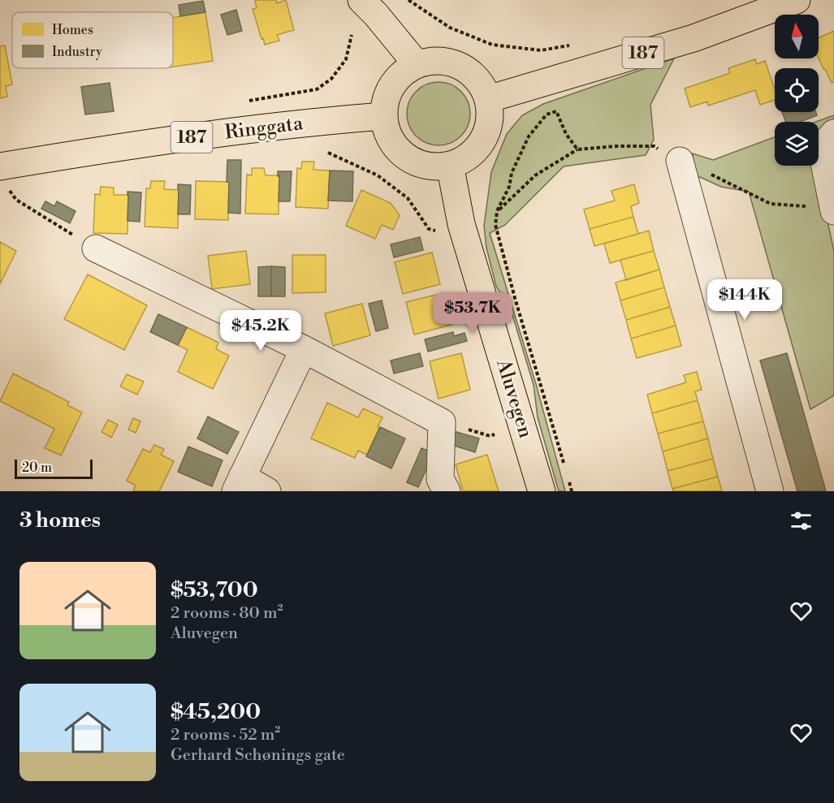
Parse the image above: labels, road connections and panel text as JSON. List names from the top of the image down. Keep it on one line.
{"streets":{"main road":["187","Ringgata","Aluvegen"]},"crossings":[["187","Ringgata"],["187","Aluvegen"],["Ringgata","Aluvegen"]],"legend":["Homes","Industry"],"scale_bar":"20 m","north":"top","page":{"price":["$144K","$53.7K","$45.2K"],"scale":"20 m","heading":"3 homes","list":[{"name":"$53,700","note":"2 rooms · 80 m² · Aluvegen"},{"name":"$45,200","note":"2 rooms · 52 m² · Gerhard Schønings gate"}]}}
